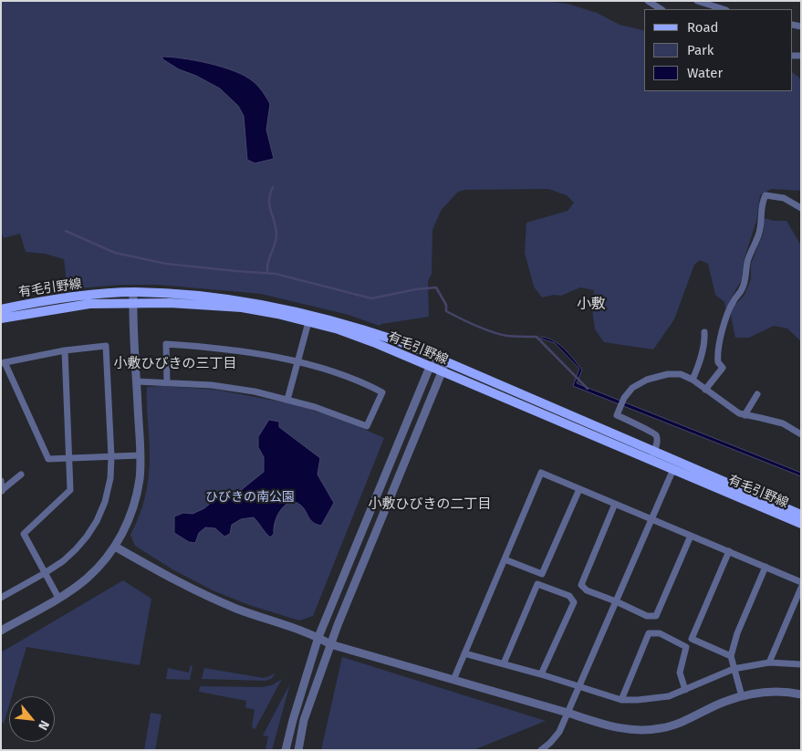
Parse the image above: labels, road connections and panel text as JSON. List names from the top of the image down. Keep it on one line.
{"streets":{"main road":["有毛引野線"]},"districts":["小敷","小敷ひびきの三丁目","小敷ひびきの二丁目"],"parks":["ひびきの南公園"],"legend":["Road","Park","Water"],"north":"bottom right"}
